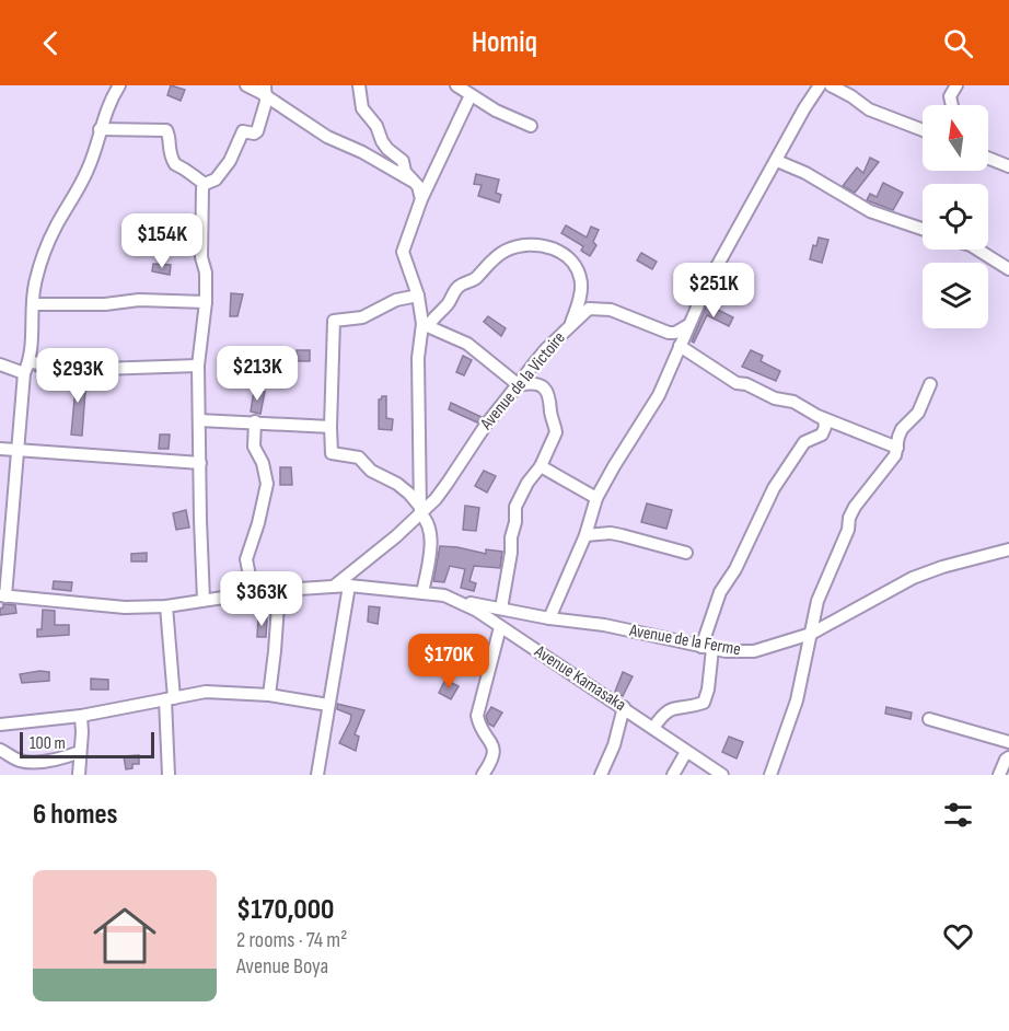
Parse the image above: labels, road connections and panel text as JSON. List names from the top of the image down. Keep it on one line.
{"streets":{"street":["Avenue de la Victoire","Avenue de la Ferme","Avenue Kamasaka"]},"crossings":[["Avenue de la Victoire","Avenue Kamasaka"],["Avenue de la Ferme","Avenue Kamasaka"]],"scale_bar":"100 m","north":"top","page":{"header":"Homiq","price":["$154K","$251K","$213K","$293K","$363K","$170K"],"scale":"100 m","heading":"6 homes","list":[{"name":"$170,000","note":"2 rooms · 74 m² · Avenue Boya"}]}}
